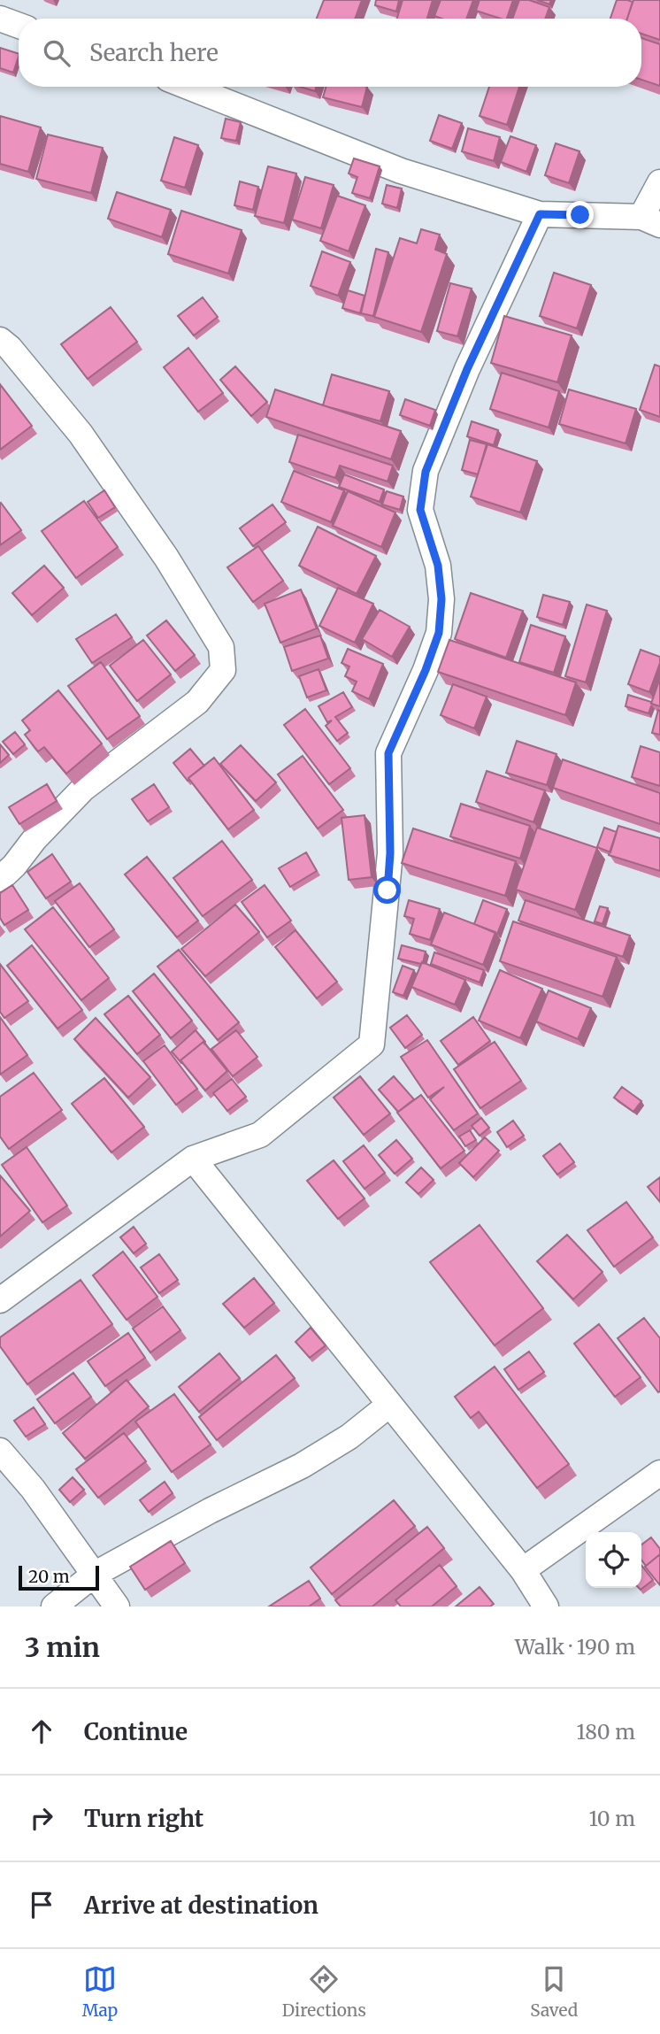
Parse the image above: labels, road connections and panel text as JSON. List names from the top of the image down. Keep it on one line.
{"scale_bar":"20 m","page":{"search":"Search here","scale":"20 m","heading":["3 min","Walk · 190 m"],"list":[["Continue","180 m"],["Turn right","10 m"],"Arrive at destination"],"nav":["Map","Directions","Saved"]}}
